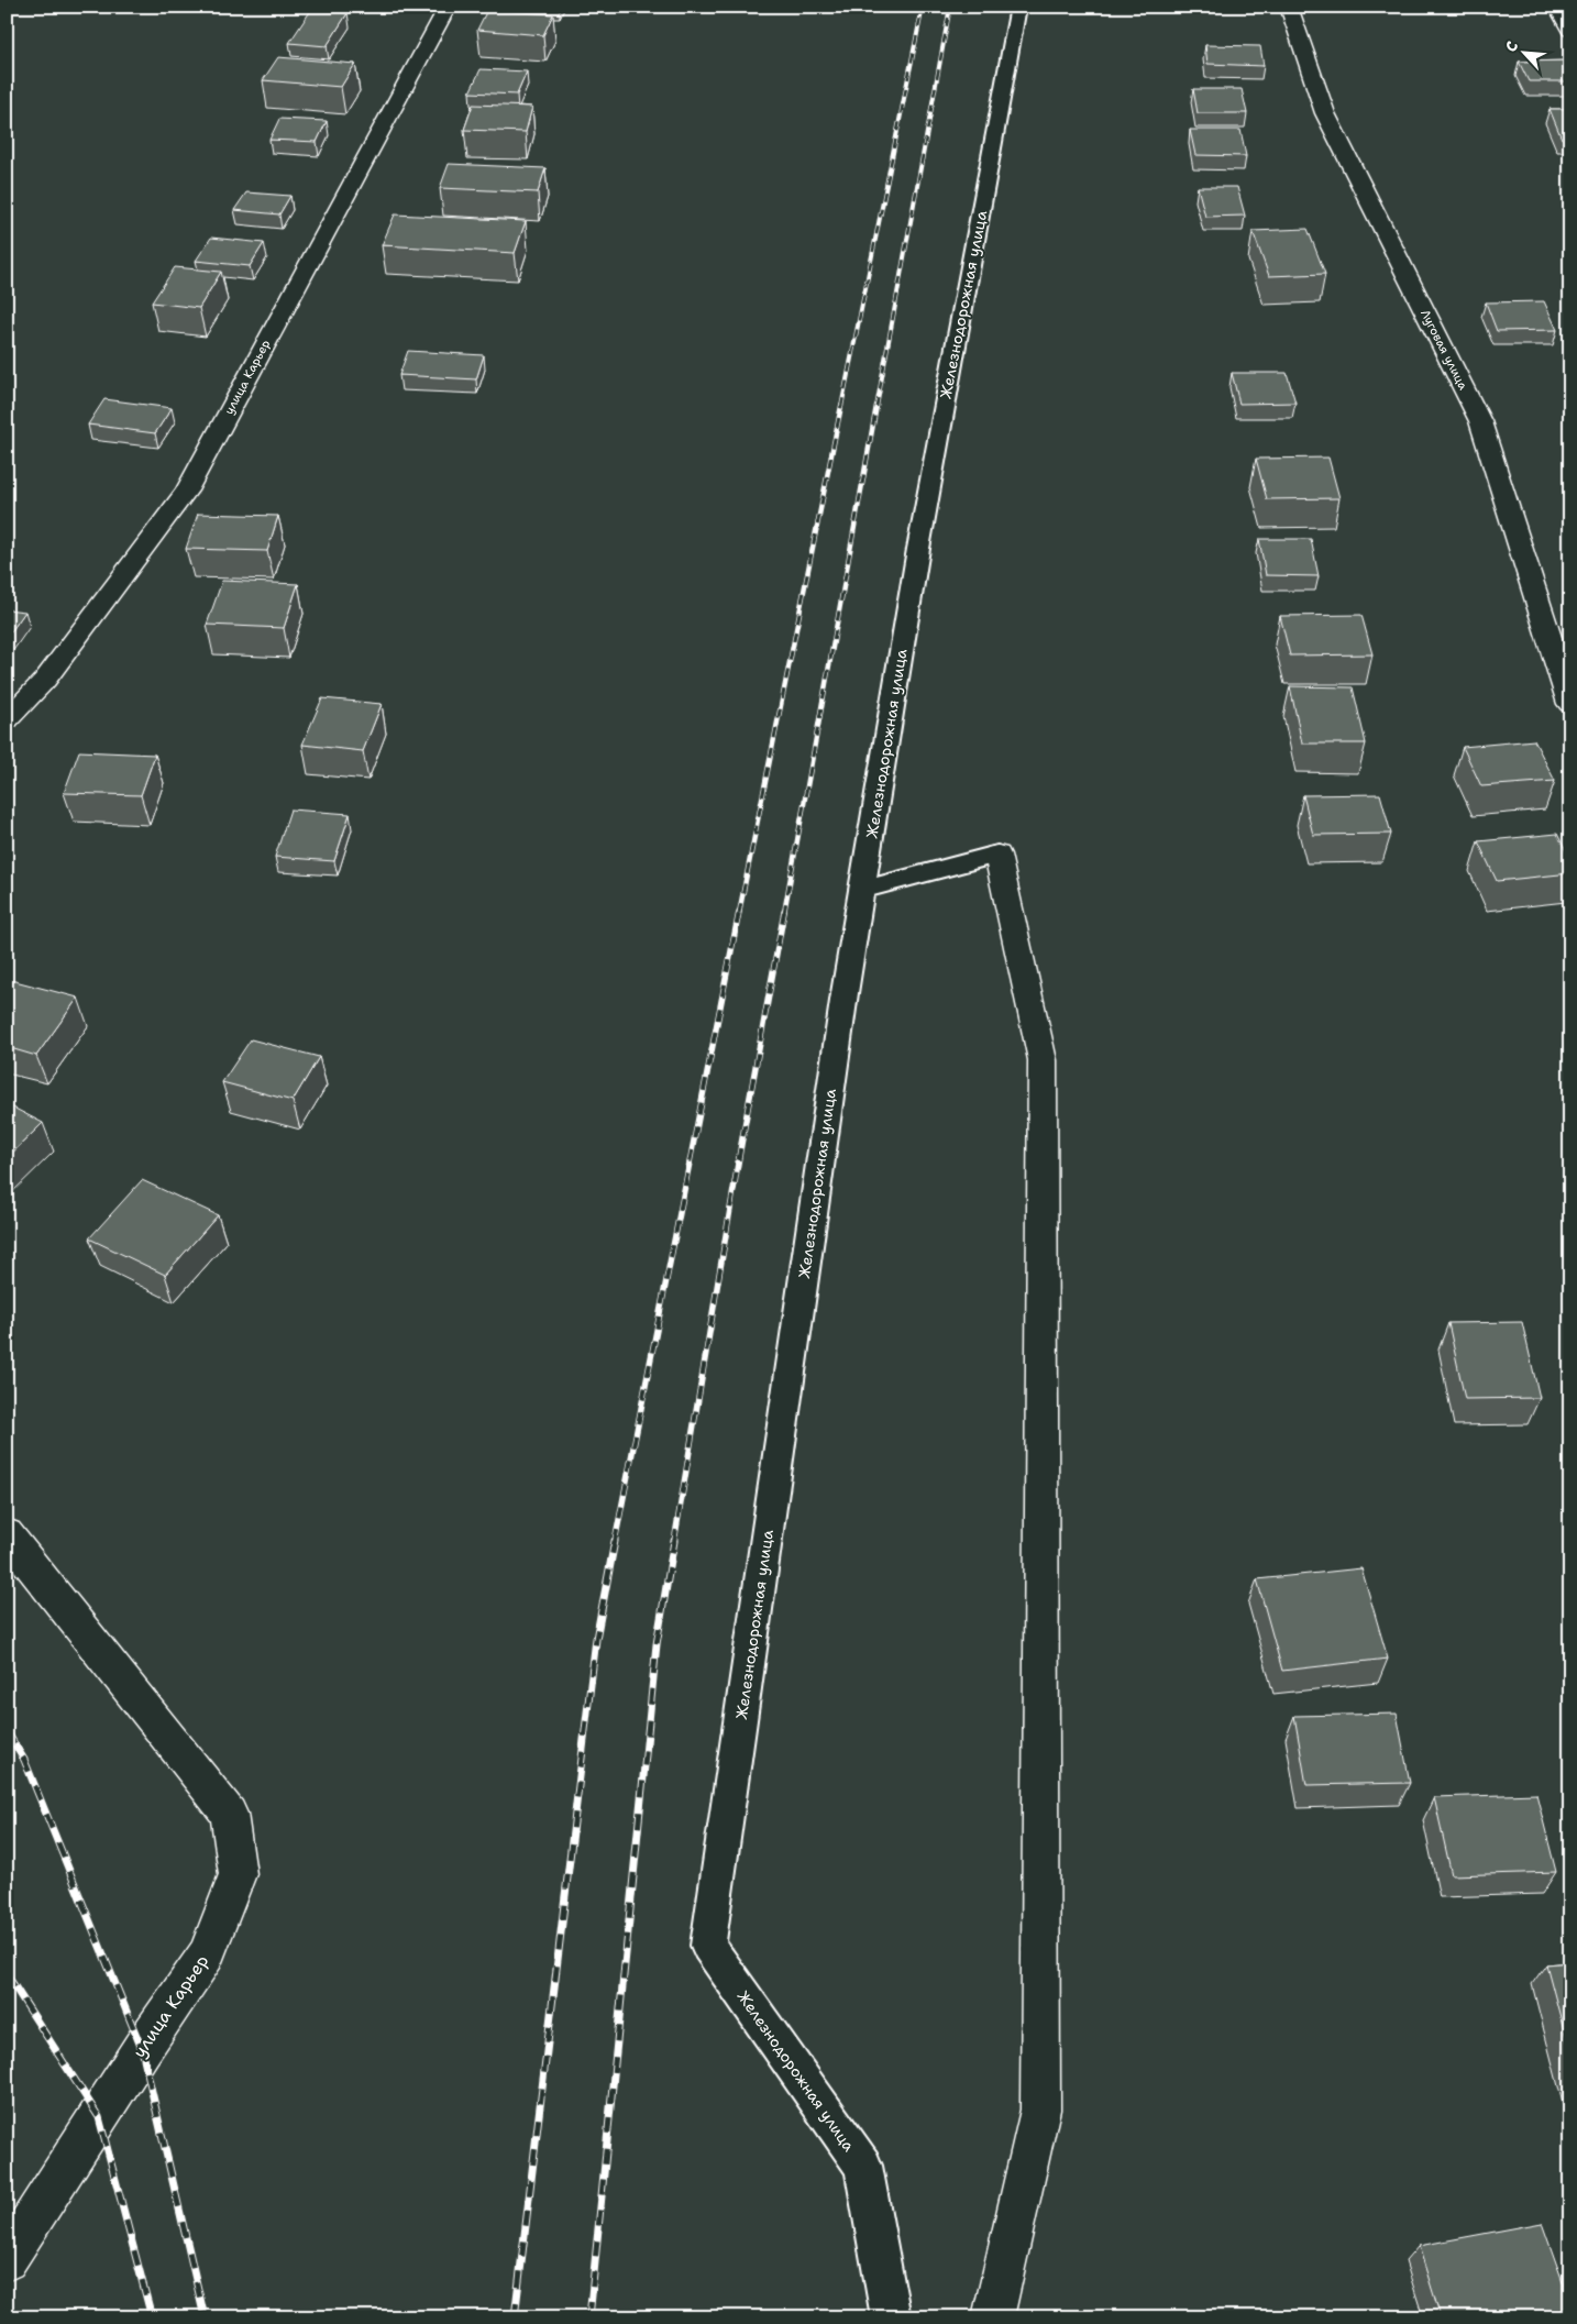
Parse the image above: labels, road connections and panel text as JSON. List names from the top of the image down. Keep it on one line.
{"streets":{"street":["Луговая улица","улица Карьер"],"lane":["Железнодорожная улица"]},"north":"top left"}
